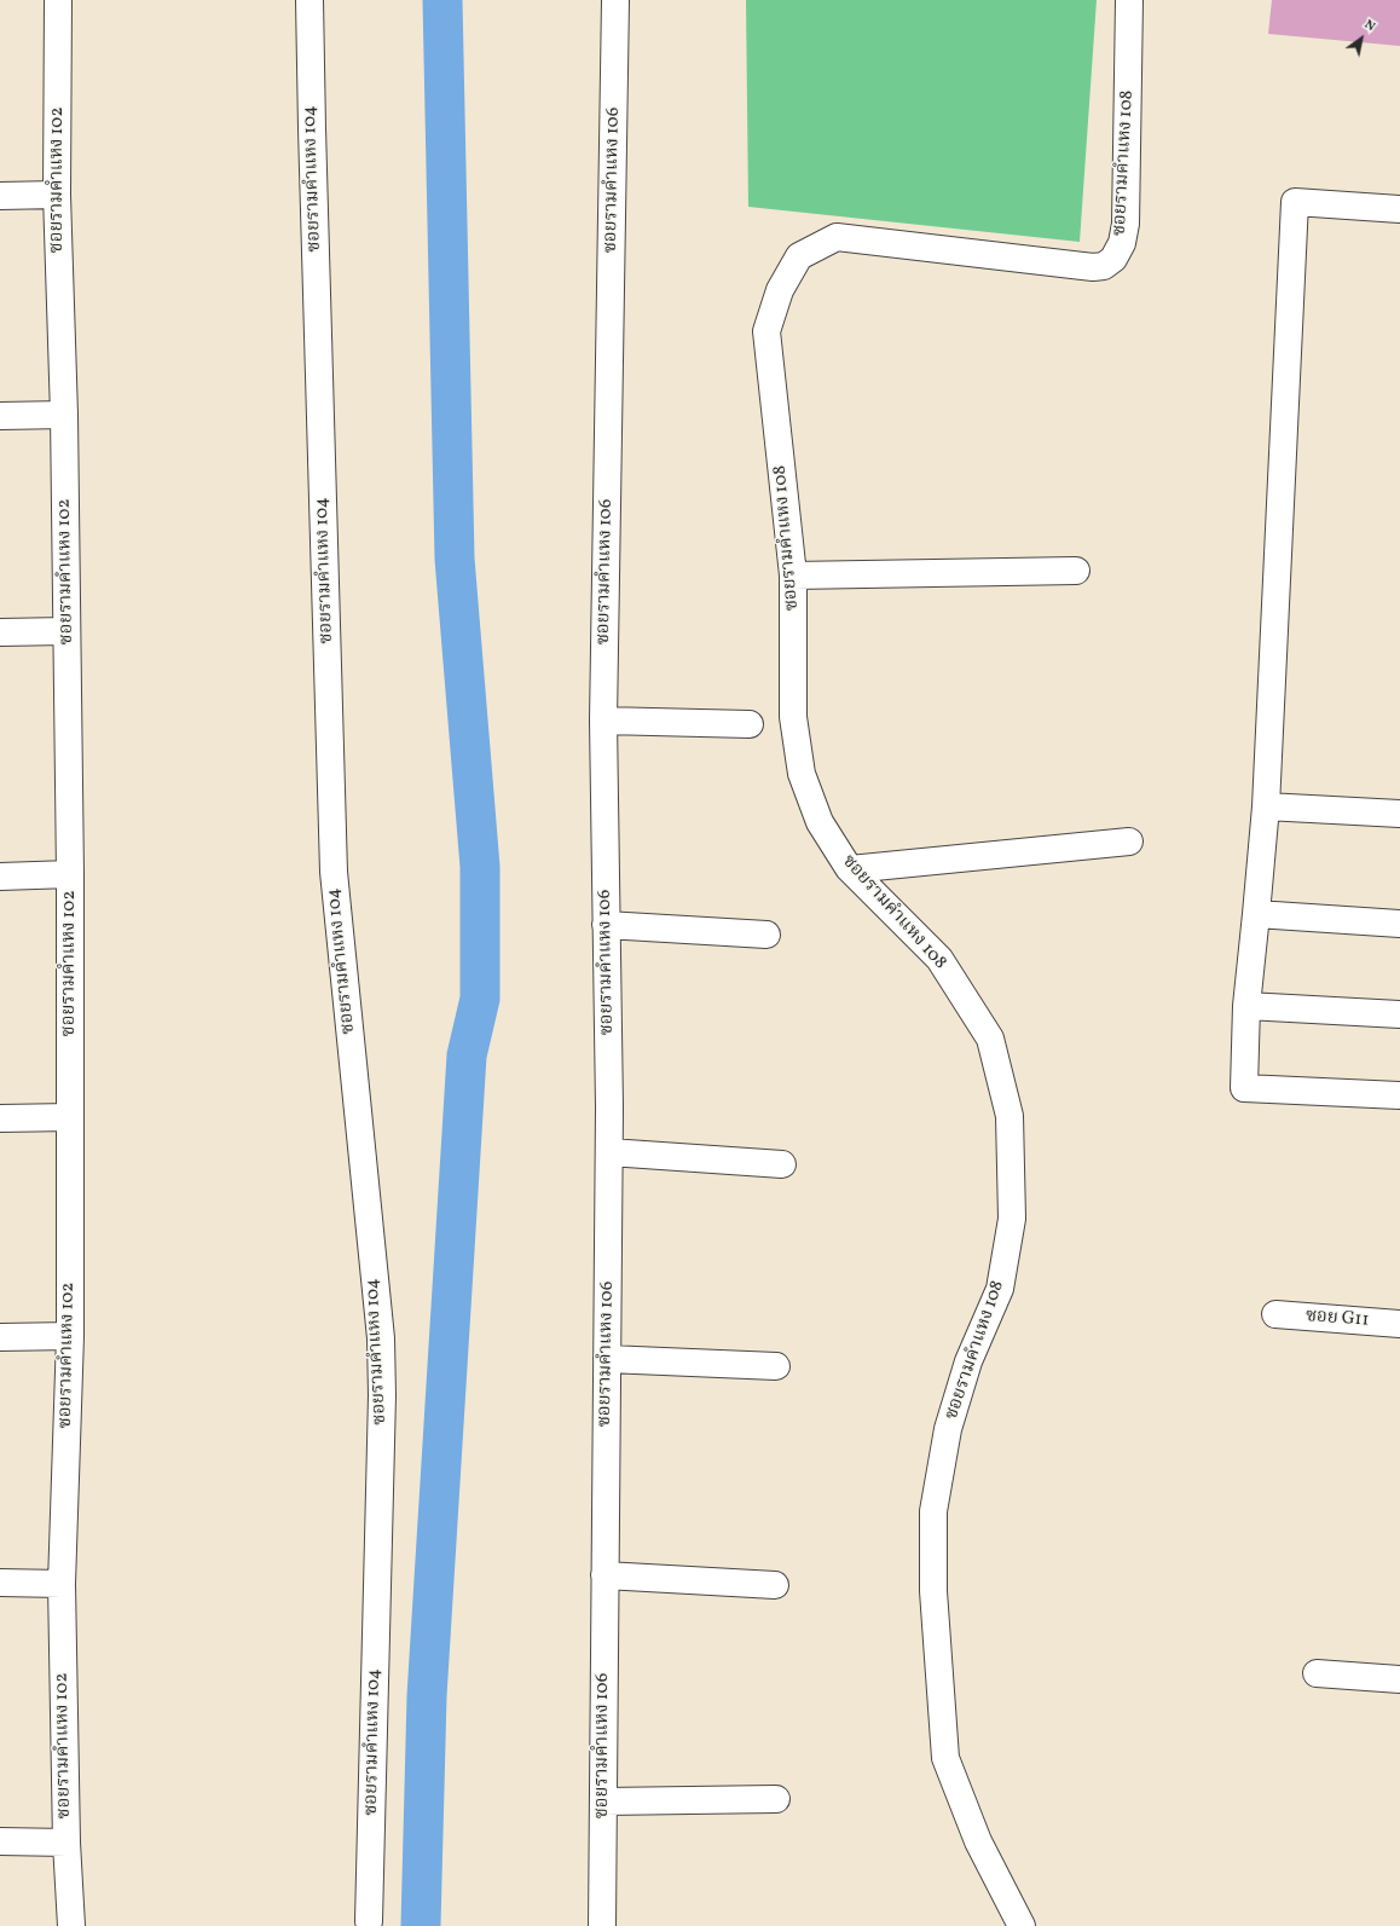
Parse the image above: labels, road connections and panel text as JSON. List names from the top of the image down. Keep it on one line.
{"streets":{"street":["ซอยรามคำแหง 108","ซอยรามคําแหง 104","ซอยรามคําแหง 102","ซอยรามคําแหง 106","ซอย G11"]},"north":"top right"}
